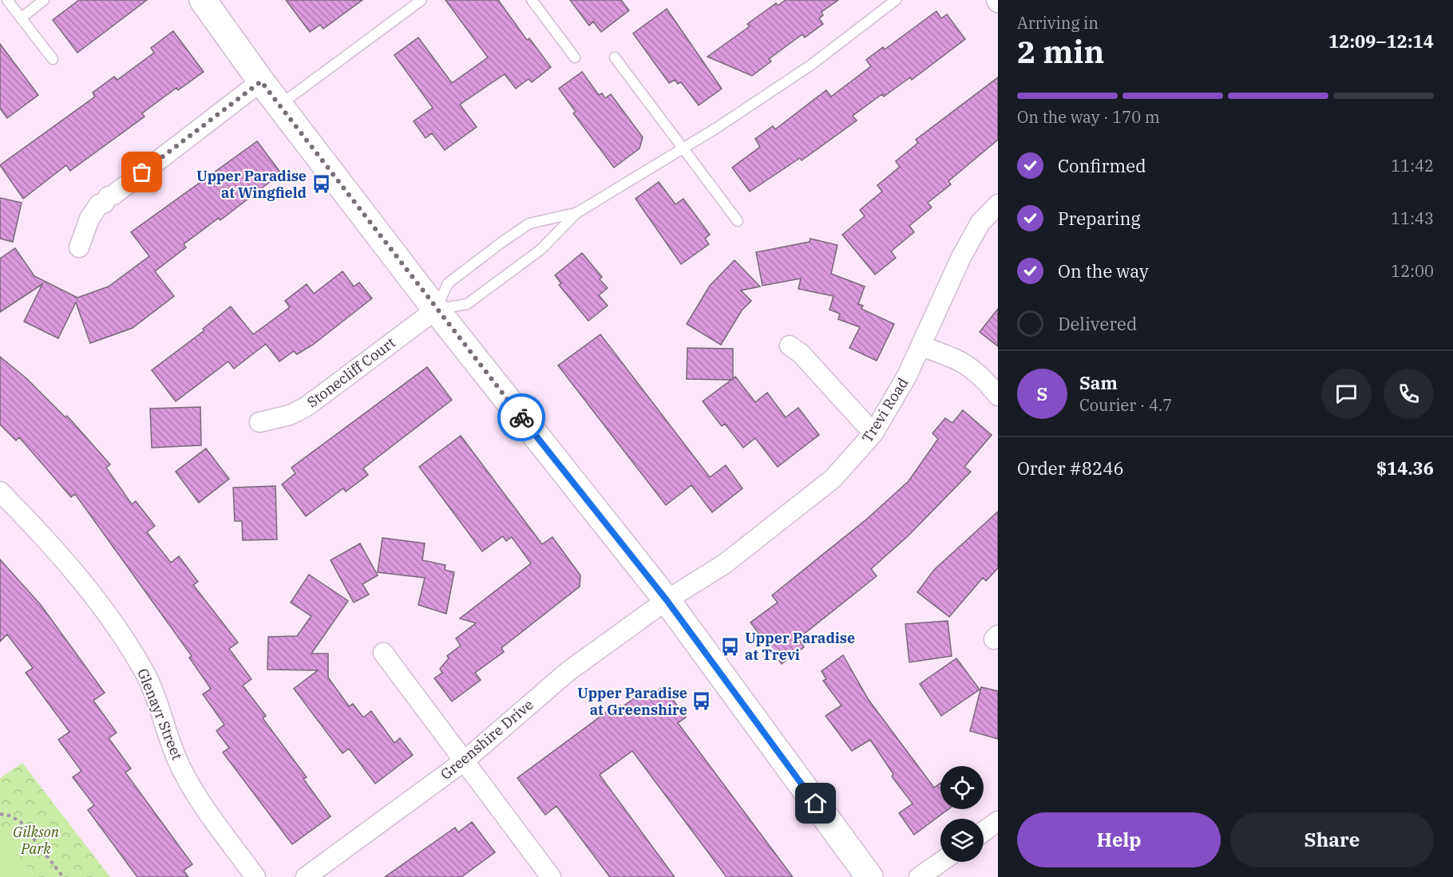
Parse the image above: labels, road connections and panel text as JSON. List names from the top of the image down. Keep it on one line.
{"streets":{"street":["Stonecliff Court","Trevi Road","Glenayr Street","Greenshire Drive"]},"crossings":[["Trevi Road","Greenshire Drive"]],"parks":["Gilkson Park"],"places":{"bus stop":["Upper Paradise at Wingfield","Upper Paradise at Trevi","Upper Paradise at Greenshire"]},"page":{"heading":["2 min","Arriving in","12:09–12:14"],"panel":["Sam","Courier · 4.7","Order #8246","$14.36"],"bar":"On the way · 170 m","list":[["Confirmed","11:42"],["Preparing","11:43"],["On the way","12:00"],"Delivered"],"round":"S","buttons":["Help","Share"]}}
